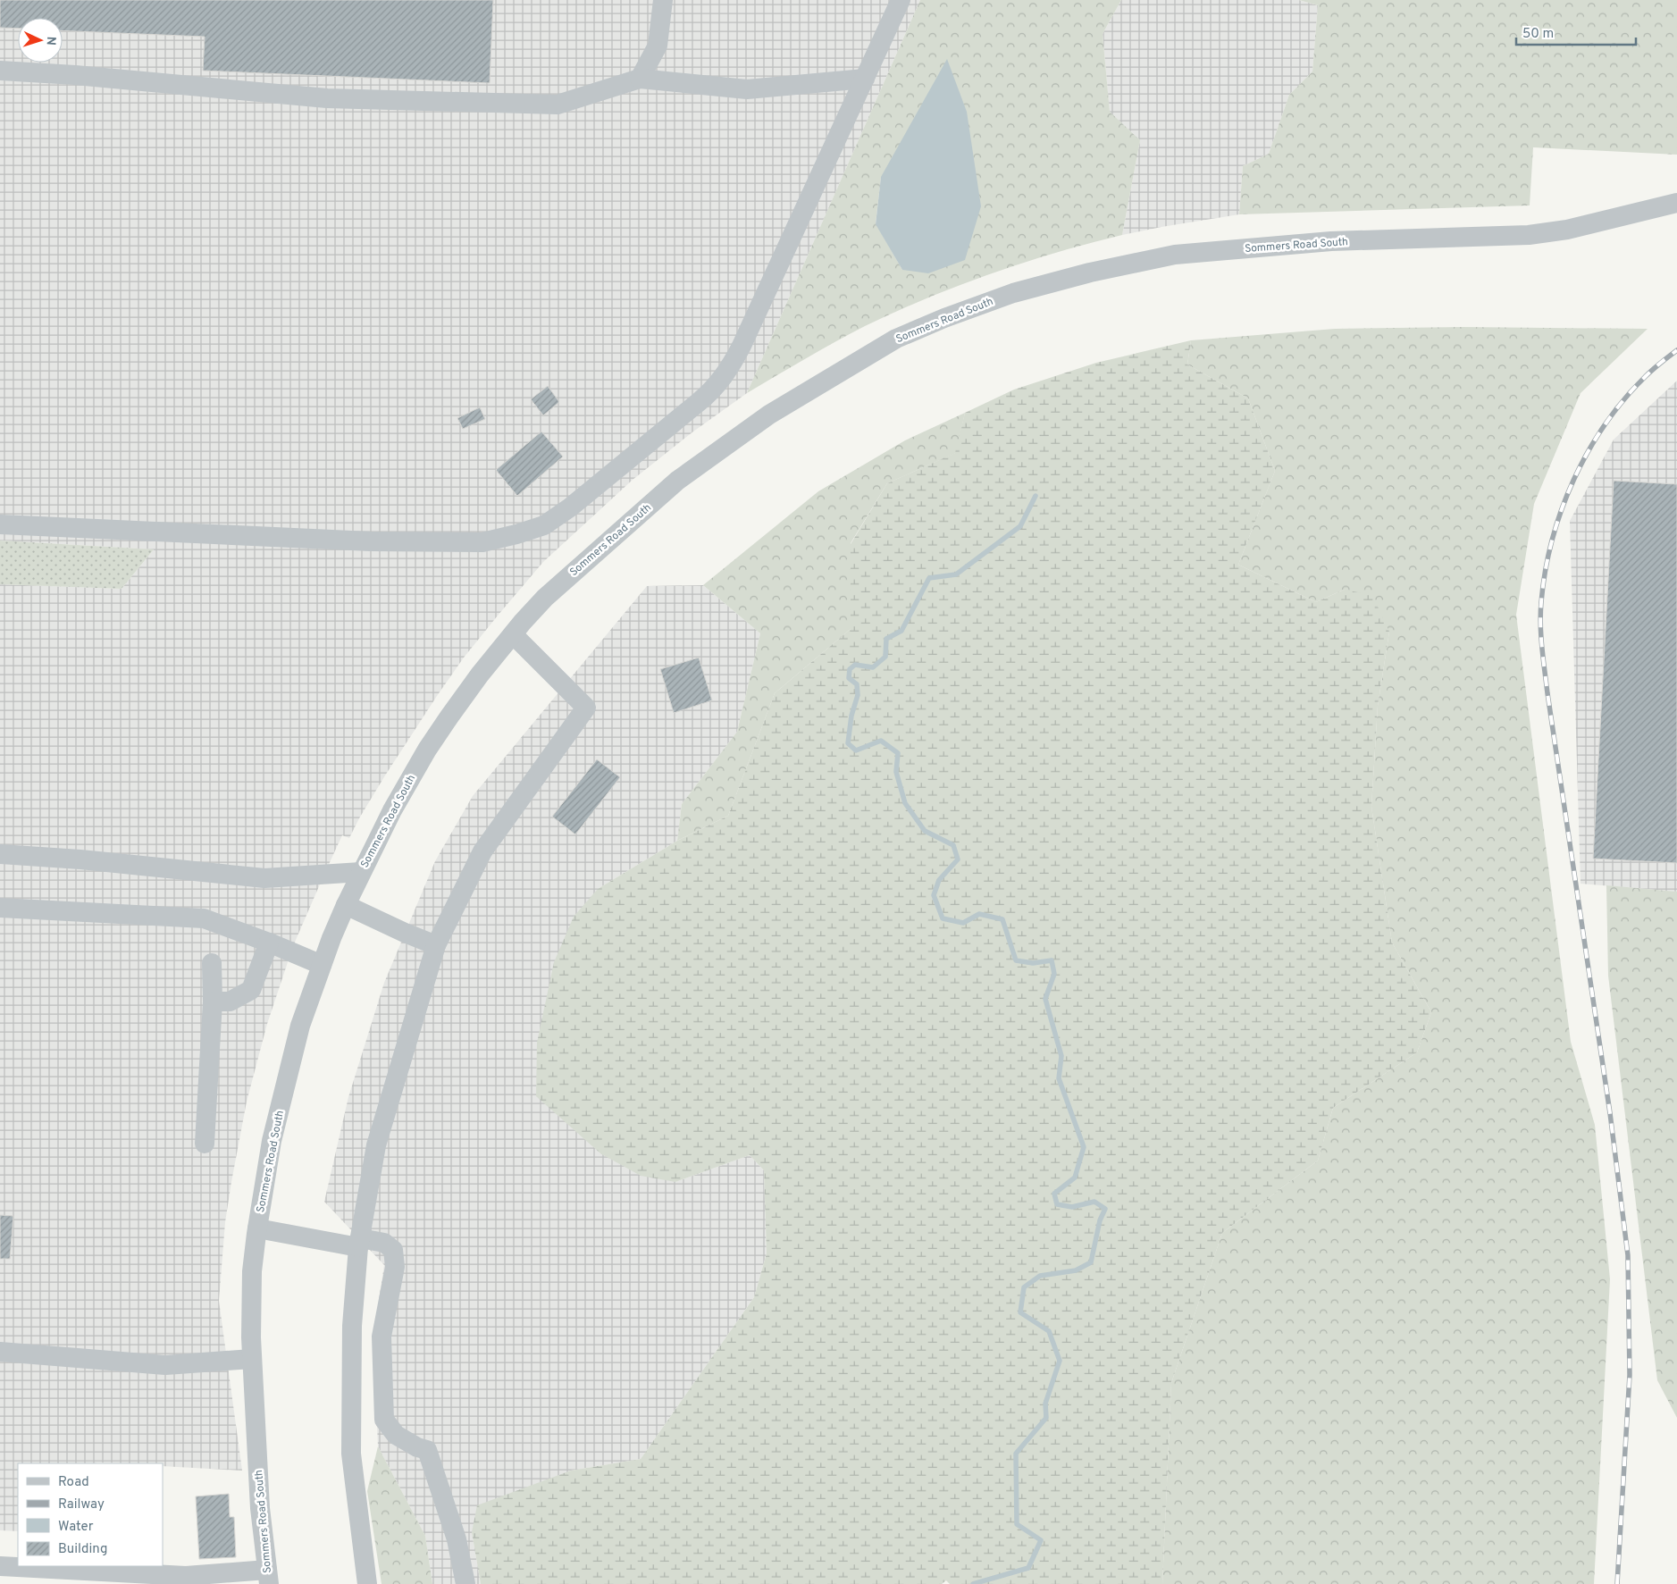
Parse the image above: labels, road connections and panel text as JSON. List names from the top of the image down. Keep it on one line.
{"streets":{"street":["Sommers Road South"]},"legend":["Road","Railway","Water","Building"],"scale_bar":"50 m","north":"right"}
